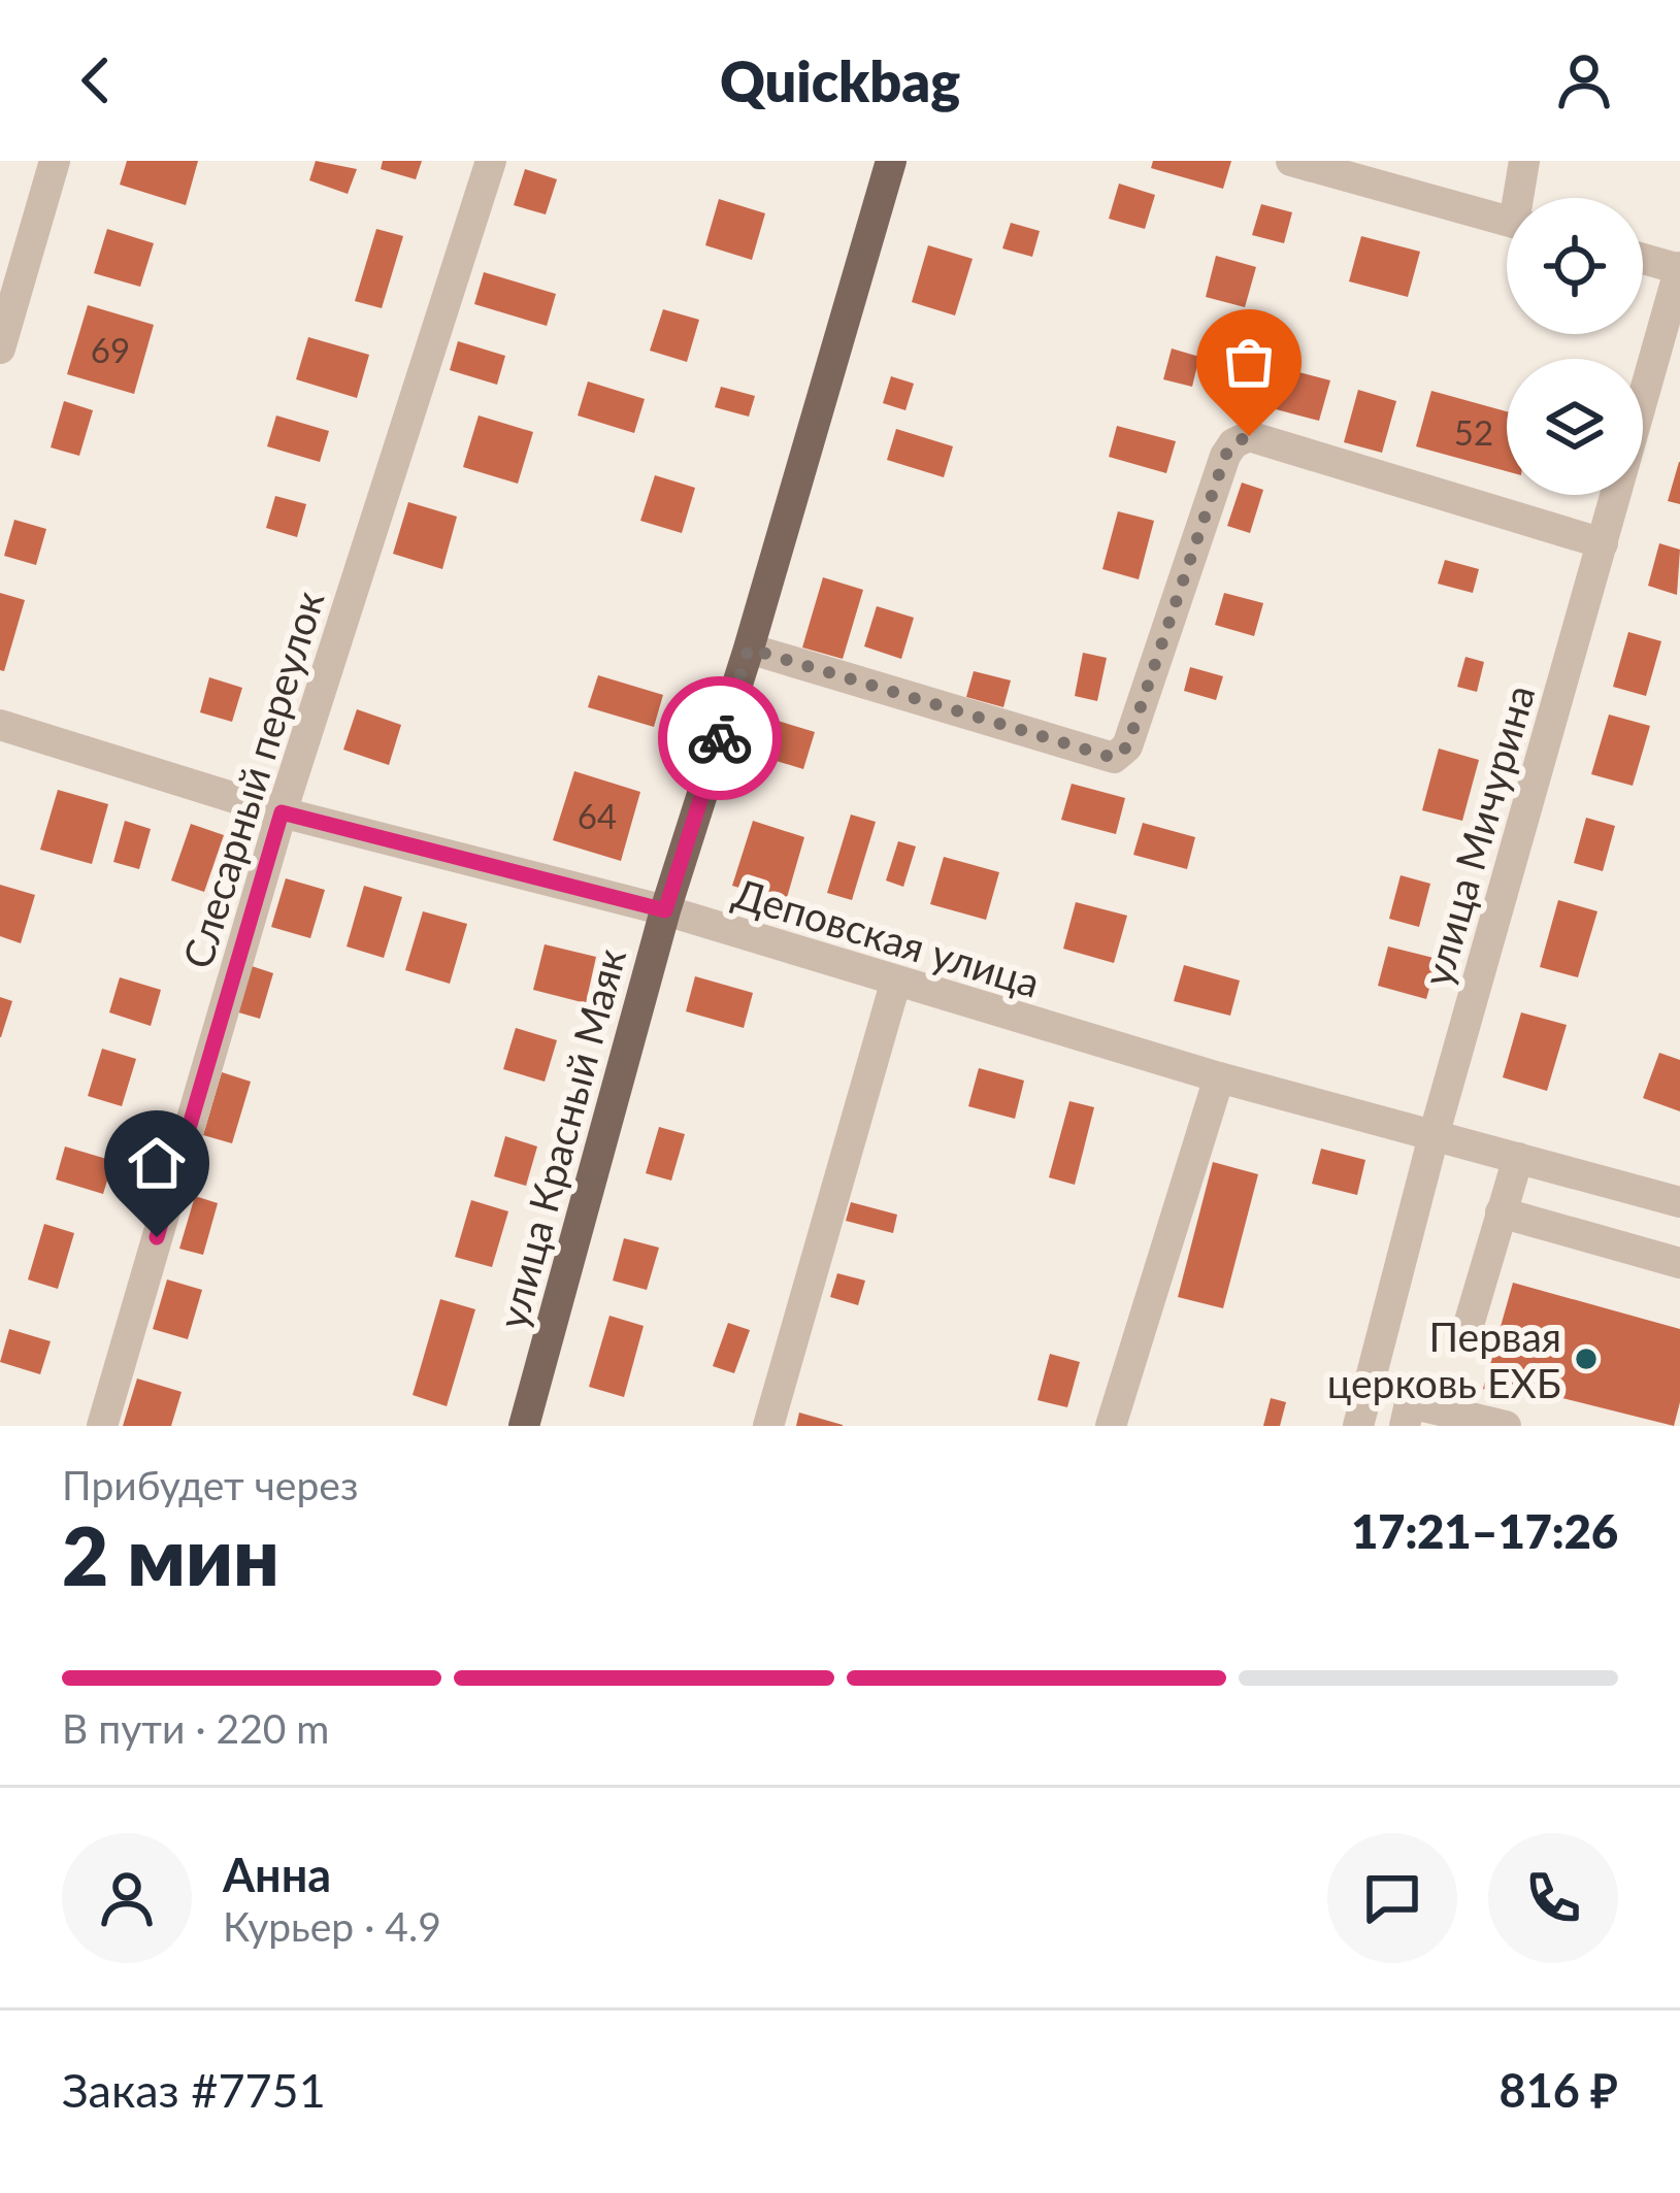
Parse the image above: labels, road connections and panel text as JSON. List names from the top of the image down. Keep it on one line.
{"streets":{"main road":["улица Красный Маяк"],"street":["Слесарный переулок","улица Мичурина","Деповская улица"]},"crossings":[["Слесарный переулок","Деповская улица"],["улица Мичурина","Деповская улица"],["Деповская улица","улица Красный Маяк"]],"places":["Первая церковь ЕХБ"],"house_numbers":["69","52","64"],"page":{"header":"Quickbag","heading":["2 мин","Прибудет через","17:21–17:26"],"panel":["Анна","Курьер · 4.9","Заказ #7751","816 ₽"],"bar":"В пути · 220 m"}}
